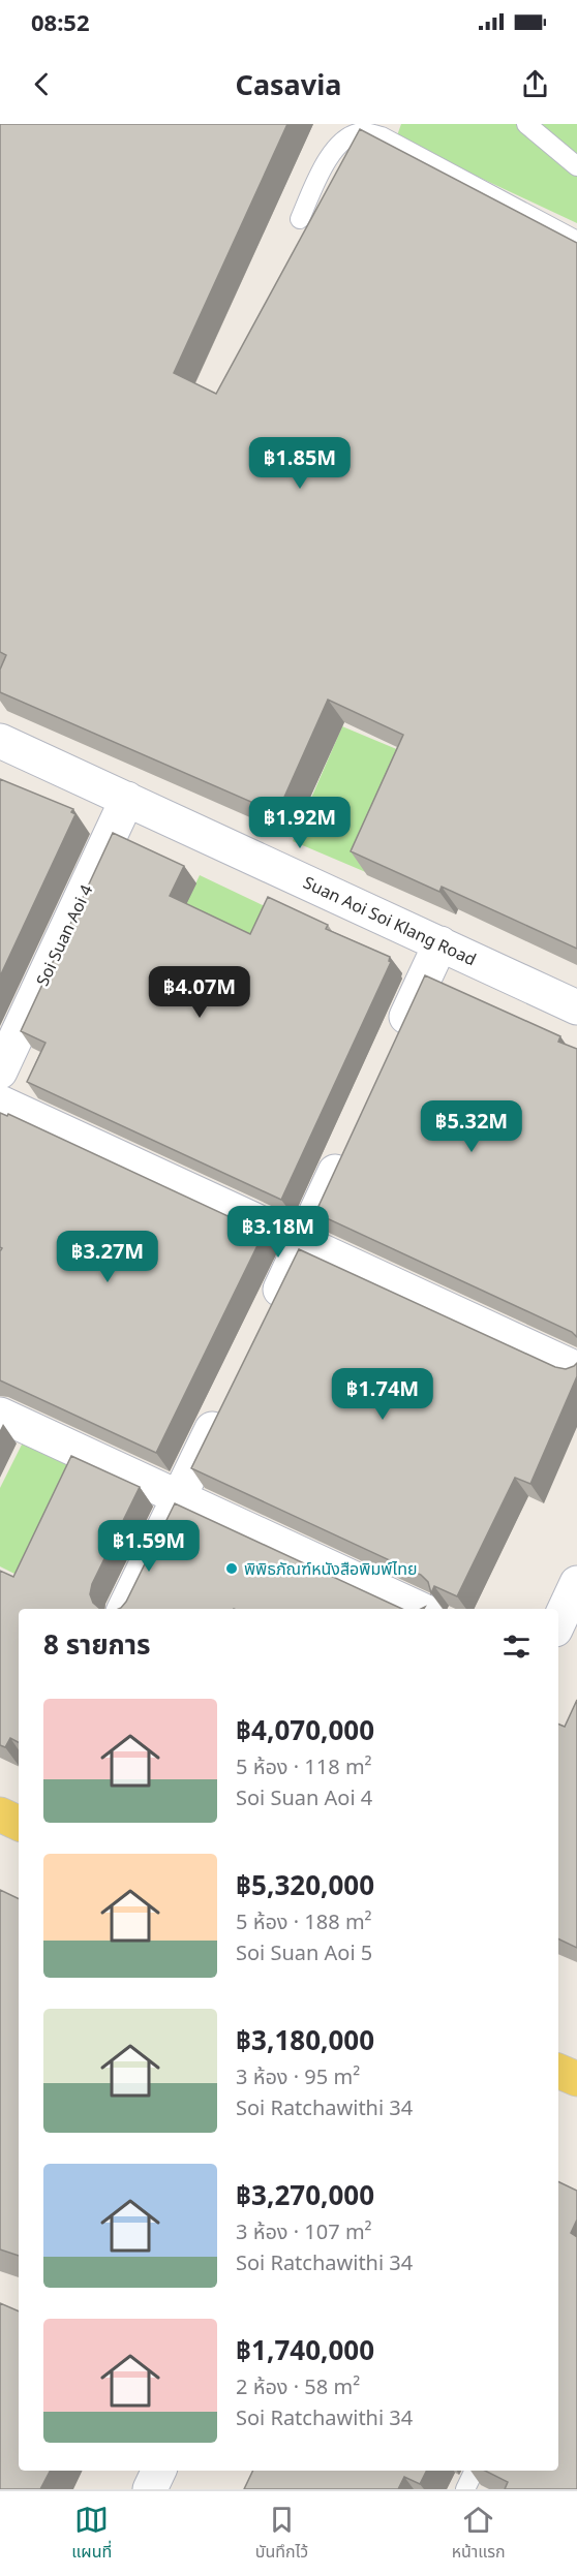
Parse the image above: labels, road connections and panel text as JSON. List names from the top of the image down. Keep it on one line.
{"streets":{"street":["Suan Aoi Soi Klang Road","Soi Suan Aoi 4"]},"crossings":[["Suan Aoi Soi Klang Road","Soi Suan Aoi 4"]],"places":["พิพิธภัณฑ์หนังสือพิมพ์ไทย"],"page":{"status":"08:52","header":"Casavia","price":["฿1.85M","฿1.92M","฿4.07M","฿5.32M","฿3.18M","฿3.27M","฿1.74M","฿1.59M"],"heading":"8 รายการ","list":[{"name":"฿4,070,000","note":"5 ห้อง · 118 m² · Soi Suan Aoi 4"},{"name":"฿5,320,000","note":"5 ห้อง · 188 m² · Soi Suan Aoi 5"},{"name":"฿3,180,000","note":"3 ห้อง · 95 m² · Soi Ratchawithi 34"},{"name":"฿3,270,000","note":"3 ห้อง · 107 m² · Soi Ratchawithi 34"},{"name":"฿1,740,000","note":"2 ห้อง · 58 m² · Soi Ratchawithi 34"}],"tabs":["แผนที่","บันทึกไว้","หน้าแรก"]}}
